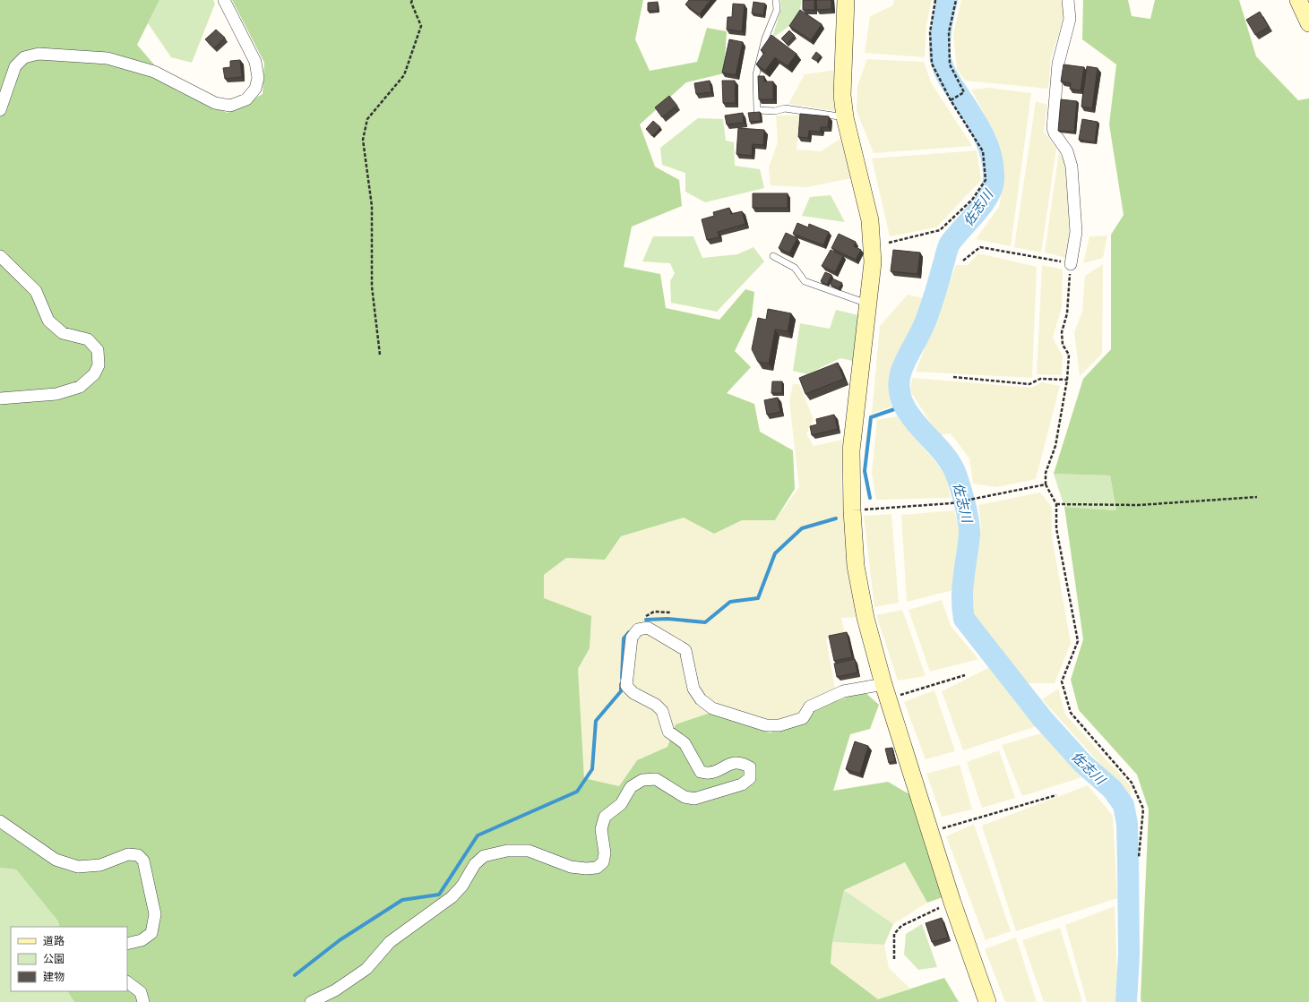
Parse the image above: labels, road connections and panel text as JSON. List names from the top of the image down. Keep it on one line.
{"water":["佐志川"],"legend":["道路","公園","建物"]}
